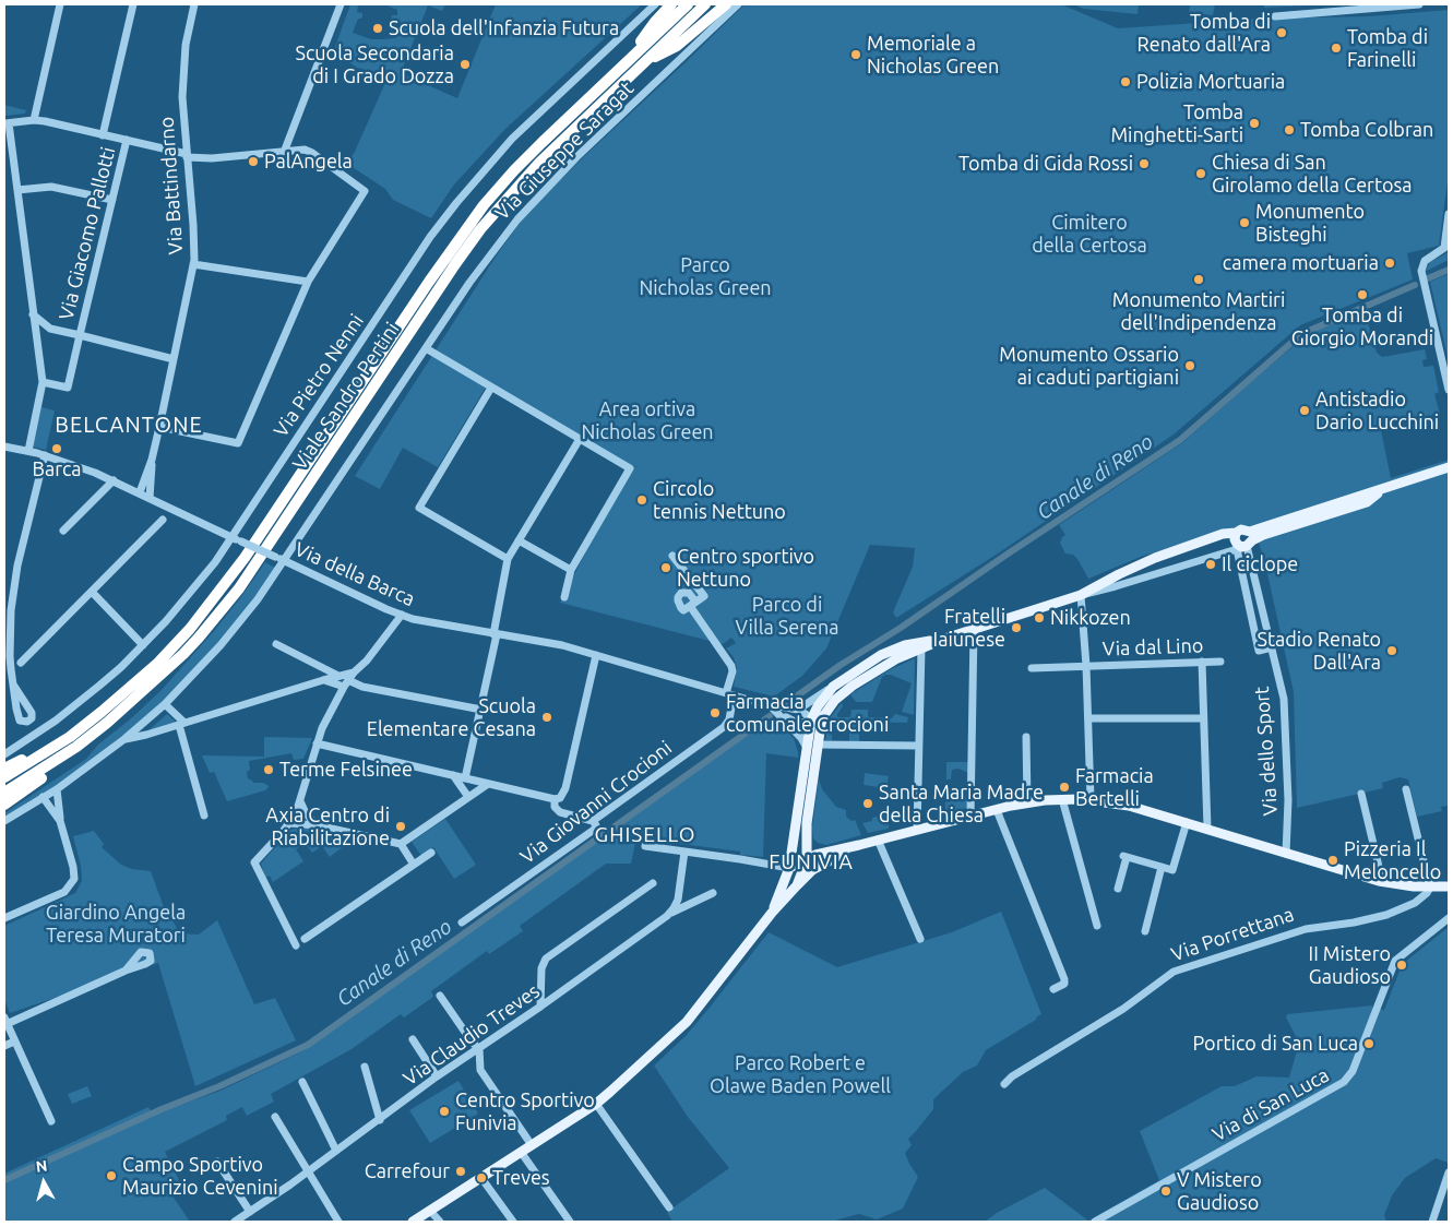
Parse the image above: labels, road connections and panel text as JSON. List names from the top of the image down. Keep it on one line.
{"streets":{"highway":["Viale Sandro Pertini"],"street":["Via Giuseppe Saragat","Via Battindarno","Via Giacomo Pallotti","Via Pietro Nenni","Via della Barca","Via dal Lino","Via dello Sport","Via Giovanni Crocioni","Via Porrettana","Via Claudio Treves","Via di San Luca"]},"crossings":[["Via Giuseppe Saragat","Via della Barca"],["Via Battindarno","Via della Barca"],["Via Pietro Nenni","Via della Barca"],["Via della Barca","Via Giovanni Crocioni"]],"districts":["BELCANTONE","GHISELLO","FUNIVIA"],"water":["Canale di Reno"],"parks":["Cimitero della Certosa","Parco Nicholas Green","Area ortiva Nicholas Green","Parco di Villa Serena","Giardino Angela Teresa Muratori","Parco Robert e Olawe Baden Powell"],"places":["Scuola dell'Infanzia Futura","Tomba di Renato dall'Ara","Tomba di Farinelli","Memoriale a Nicholas Green","Scuola Secondaria di I Grado Dozza","Polizia Mortuaria","Tomba Minghetti-Sarti","Tomba Colbran","PalAngela","Tomba di Gida Rossi","Chiesa di San Girolamo della Certosa","Monumento Bisteghi","camera mortuaria","Monumento Martiri dell'Indipendenza","Tomba di Giorgio Morandi","Monumento Ossario ai caduti partigiani","Antistadio Dario Lucchini","Barca","Circolo tennis Nettuno","Il ciclope","Centro sportivo Nettuno","Nikkozen","Fratelli Iaiunese","Stadio Renato Dall'Ara","Farmacia comunale Crocioni","Scuola Elementare Cesana","Terme Felsinee","Farmacia Bertelli","Santa Maria Madre della Chiesa","Axia Centro di Riabilitazione","Pizzeria Il Meloncello","II Mistero Gaudioso","Portico di San Luca","Centro Sportivo Funivia","Carrefour","Campo Sportivo Maurizio Cevenini","Treves","V Mistero Gaudioso"],"north":"top"}
